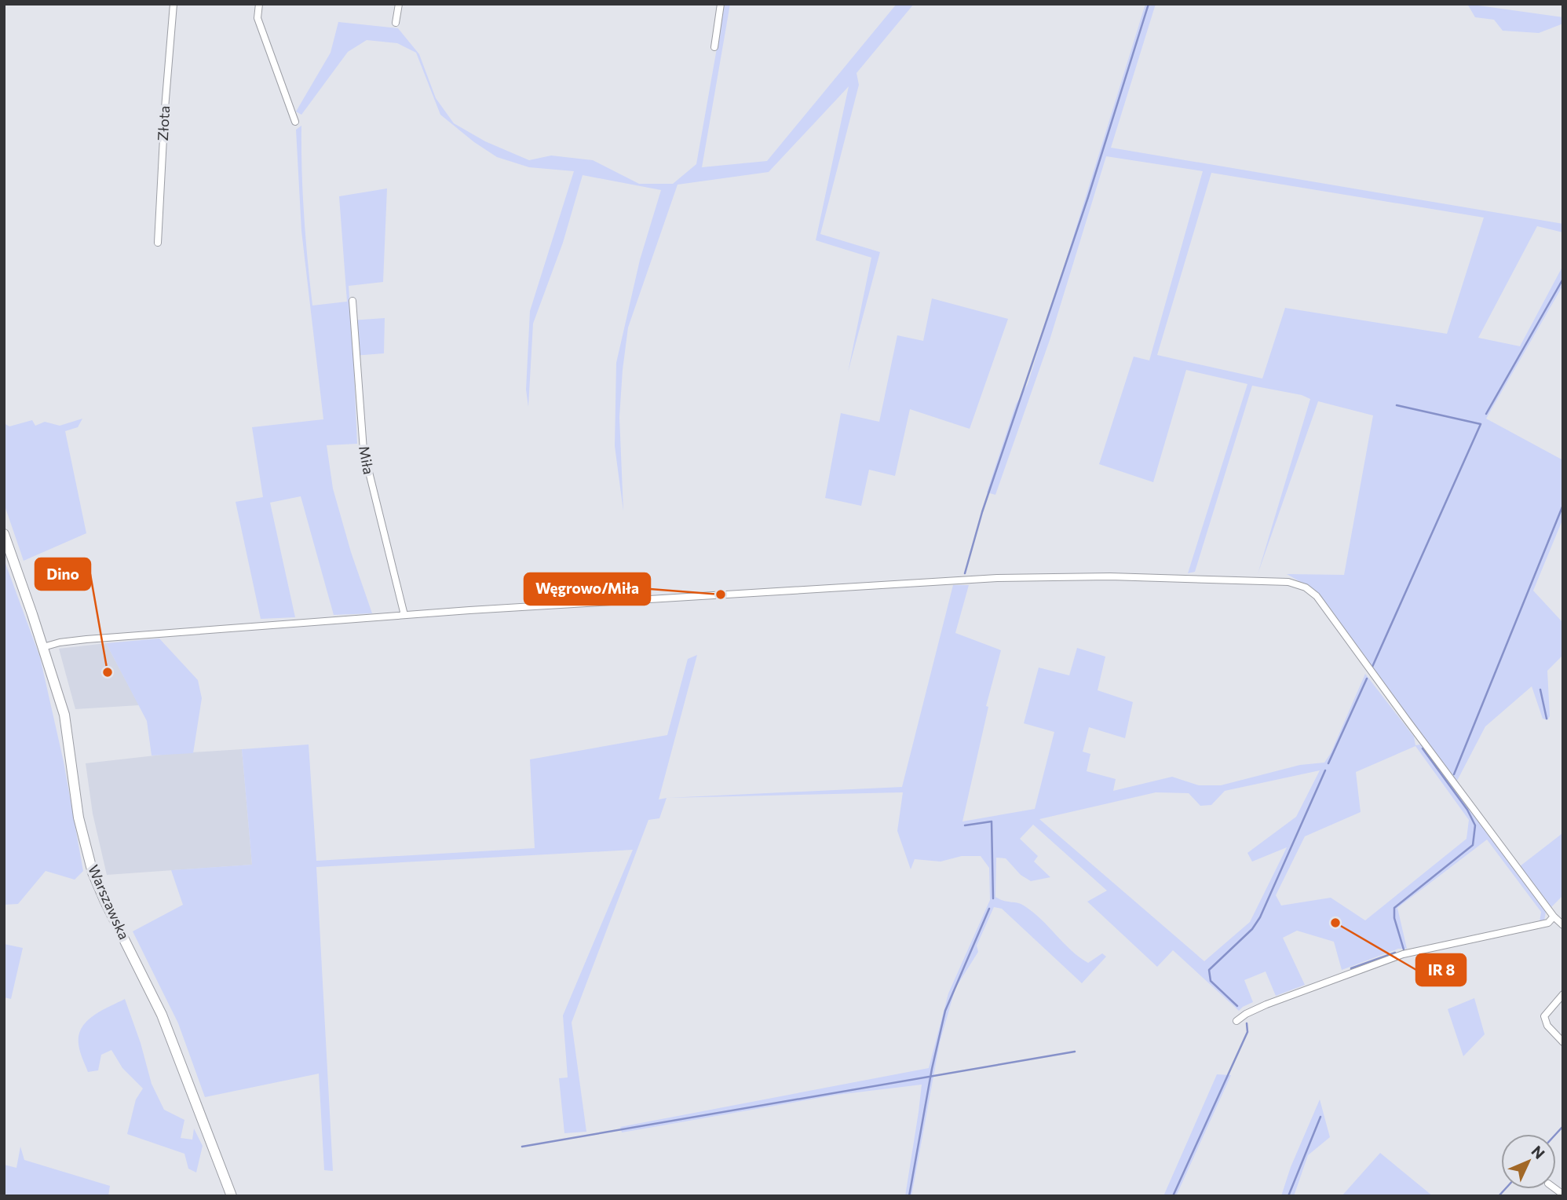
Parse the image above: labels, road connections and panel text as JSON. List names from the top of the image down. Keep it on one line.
{"streets":{"main road":["Warszawska"],"street":["Złota","Miła"]},"places":["Węgrowo/Miła","Dino","IR 8"],"north":"top right"}
